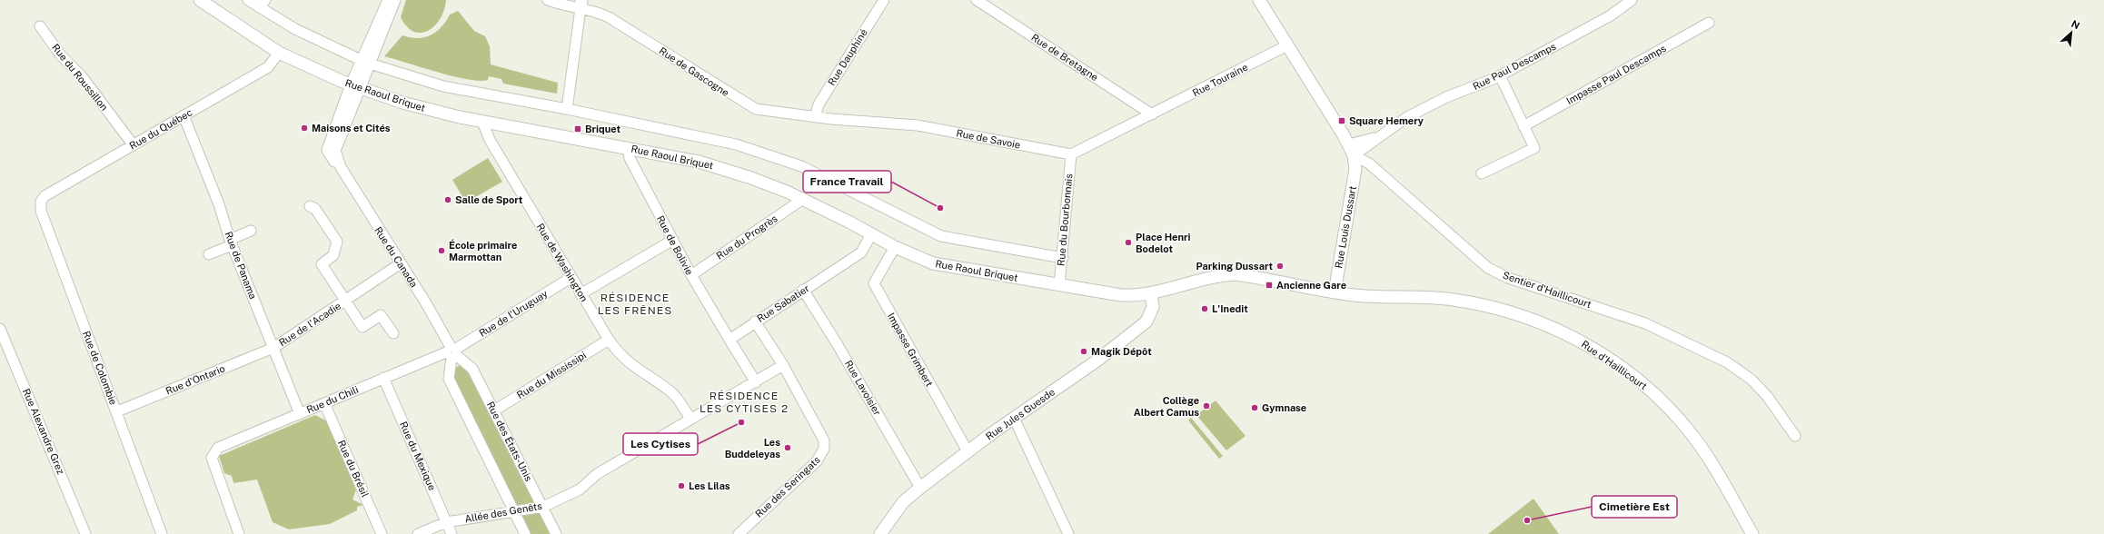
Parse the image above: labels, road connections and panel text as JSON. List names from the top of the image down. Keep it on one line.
{"streets":{"street":["Rue Dauphiné","Rue de Bretagne","Rue Paul Descamps","Rue de Gascogne","Impasse Paul Descamps","Rue du Roussillon","Rue Touraine","Rue Raoul Briquet","Rue du Québec","Rue de Savoie","Rue du Bourbonnais","Rue Louis Dussart","Rue du Progrès","Rue de Bolivie","Rue du Canada","Rue de Washington","Rue de Panama","Sentier d'Haillicourt","Rue Sabatier","Rue de l'Uruguay","Rue de l'Acadie","Impasse Grimbert","Rue d'Haillicourt","Rue de Colombie","Rue du Mississipi","Rue d'Ontario","Rue Lavoisier","Rue du Chili","Rue Jules Guesde","Rue Alexandre Grez","Rue des États-Unis","Rue du Mexique","Rue du Brésil","Rue des Seringats","Allée des Genêts"]},"crossings":[["Rue Dauphiné","Rue de Gascogne"],["Rue Dauphiné","Rue de Savoie"],["Rue de Bretagne","Rue Touraine"],["Rue Paul Descamps","Rue Louis Dussart"],["Rue Paul Descamps","Sentier d'Haillicourt"],["Rue de Gascogne","Rue de Savoie"],["Rue du Roussillon","Rue du Québec"],["Rue Touraine","Rue Louis Dussart"],["Rue Raoul Briquet","Rue du Québec"],["Rue Raoul Briquet","Rue du Bourbonnais"],["Rue Raoul Briquet","Rue du Progrès"],["Rue Raoul Briquet","Rue de Bolivie"],["Rue Raoul Briquet","Rue du Canada"],["Rue Raoul Briquet","Rue de Washington"],["Rue Raoul Briquet","Rue Sabatier"],["Rue Raoul Briquet","Impasse Grimbert"],["Rue Raoul Briquet","Rue Jules Guesde"],["Rue du Québec","Rue de Panama"],["Rue du Québec","Rue de Colombie"],["Rue de Savoie","Rue du Bourbonnais"],["Rue Louis Dussart","Sentier d'Haillicourt"],["Rue Louis Dussart","Rue d'Haillicourt"],["Rue du Progrès","Rue de Bolivie"],["Rue de Bolivie","Rue Sabatier"],["Rue du Canada","Rue de l'Uruguay"],["Rue du Canada","Rue de l'Acadie"],["Rue du Canada","Rue du Chili"],["Rue du Canada","Rue des États-Unis"],["Rue de Washington","Rue de l'Uruguay"],["Rue de Washington","Rue du Mississipi"],["Rue de Washington","Allée des Genêts"],["Rue de Panama","Rue de l'Acadie"],["Rue de Panama","Rue d'Ontario"],["Rue de Panama","Rue du Chili"],["Rue Sabatier","Rue Lavoisier"],["Rue Sabatier","Rue des Seringats"],["Rue de l'Uruguay","Rue du Chili"],["Rue de l'Uruguay","Rue des États-Unis"],["Rue de l'Acadie","Rue d'Ontario"],["Impasse Grimbert","Rue Jules Guesde"],["Rue de Colombie","Rue d'Ontario"],["Rue du Mississipi","Rue des États-Unis"],["Rue Lavoisier","Rue Jules Guesde"],["Rue du Chili","Rue des États-Unis"],["Rue du Chili","Rue du Mexique"],["Rue du Chili","Rue du Brésil"],["Rue des États-Unis","Allée des Genêts"],["Rue du Mexique","Allée des Genêts"],["Rue des Seringats","Allée des Genêts"]],"districts":["RÉSIDENCE LES FRÊNES","RÉSIDENCE LES CYTISES 2"],"places":{"transit":["Square Hemery","Briquet","Ancienne Gare"],"other":["Maisons et Cités","Salle de Sport","France Travail","Place Henri Bodelot","École primaire Marmottan","Parking Dussart","L'Inedit","Magik Dépôt","Collège Albert Camus","Gymnase","Les Cytises","Les Buddeleyas","Les Lilas","Cimetière Est"]},"north":"top right"}
